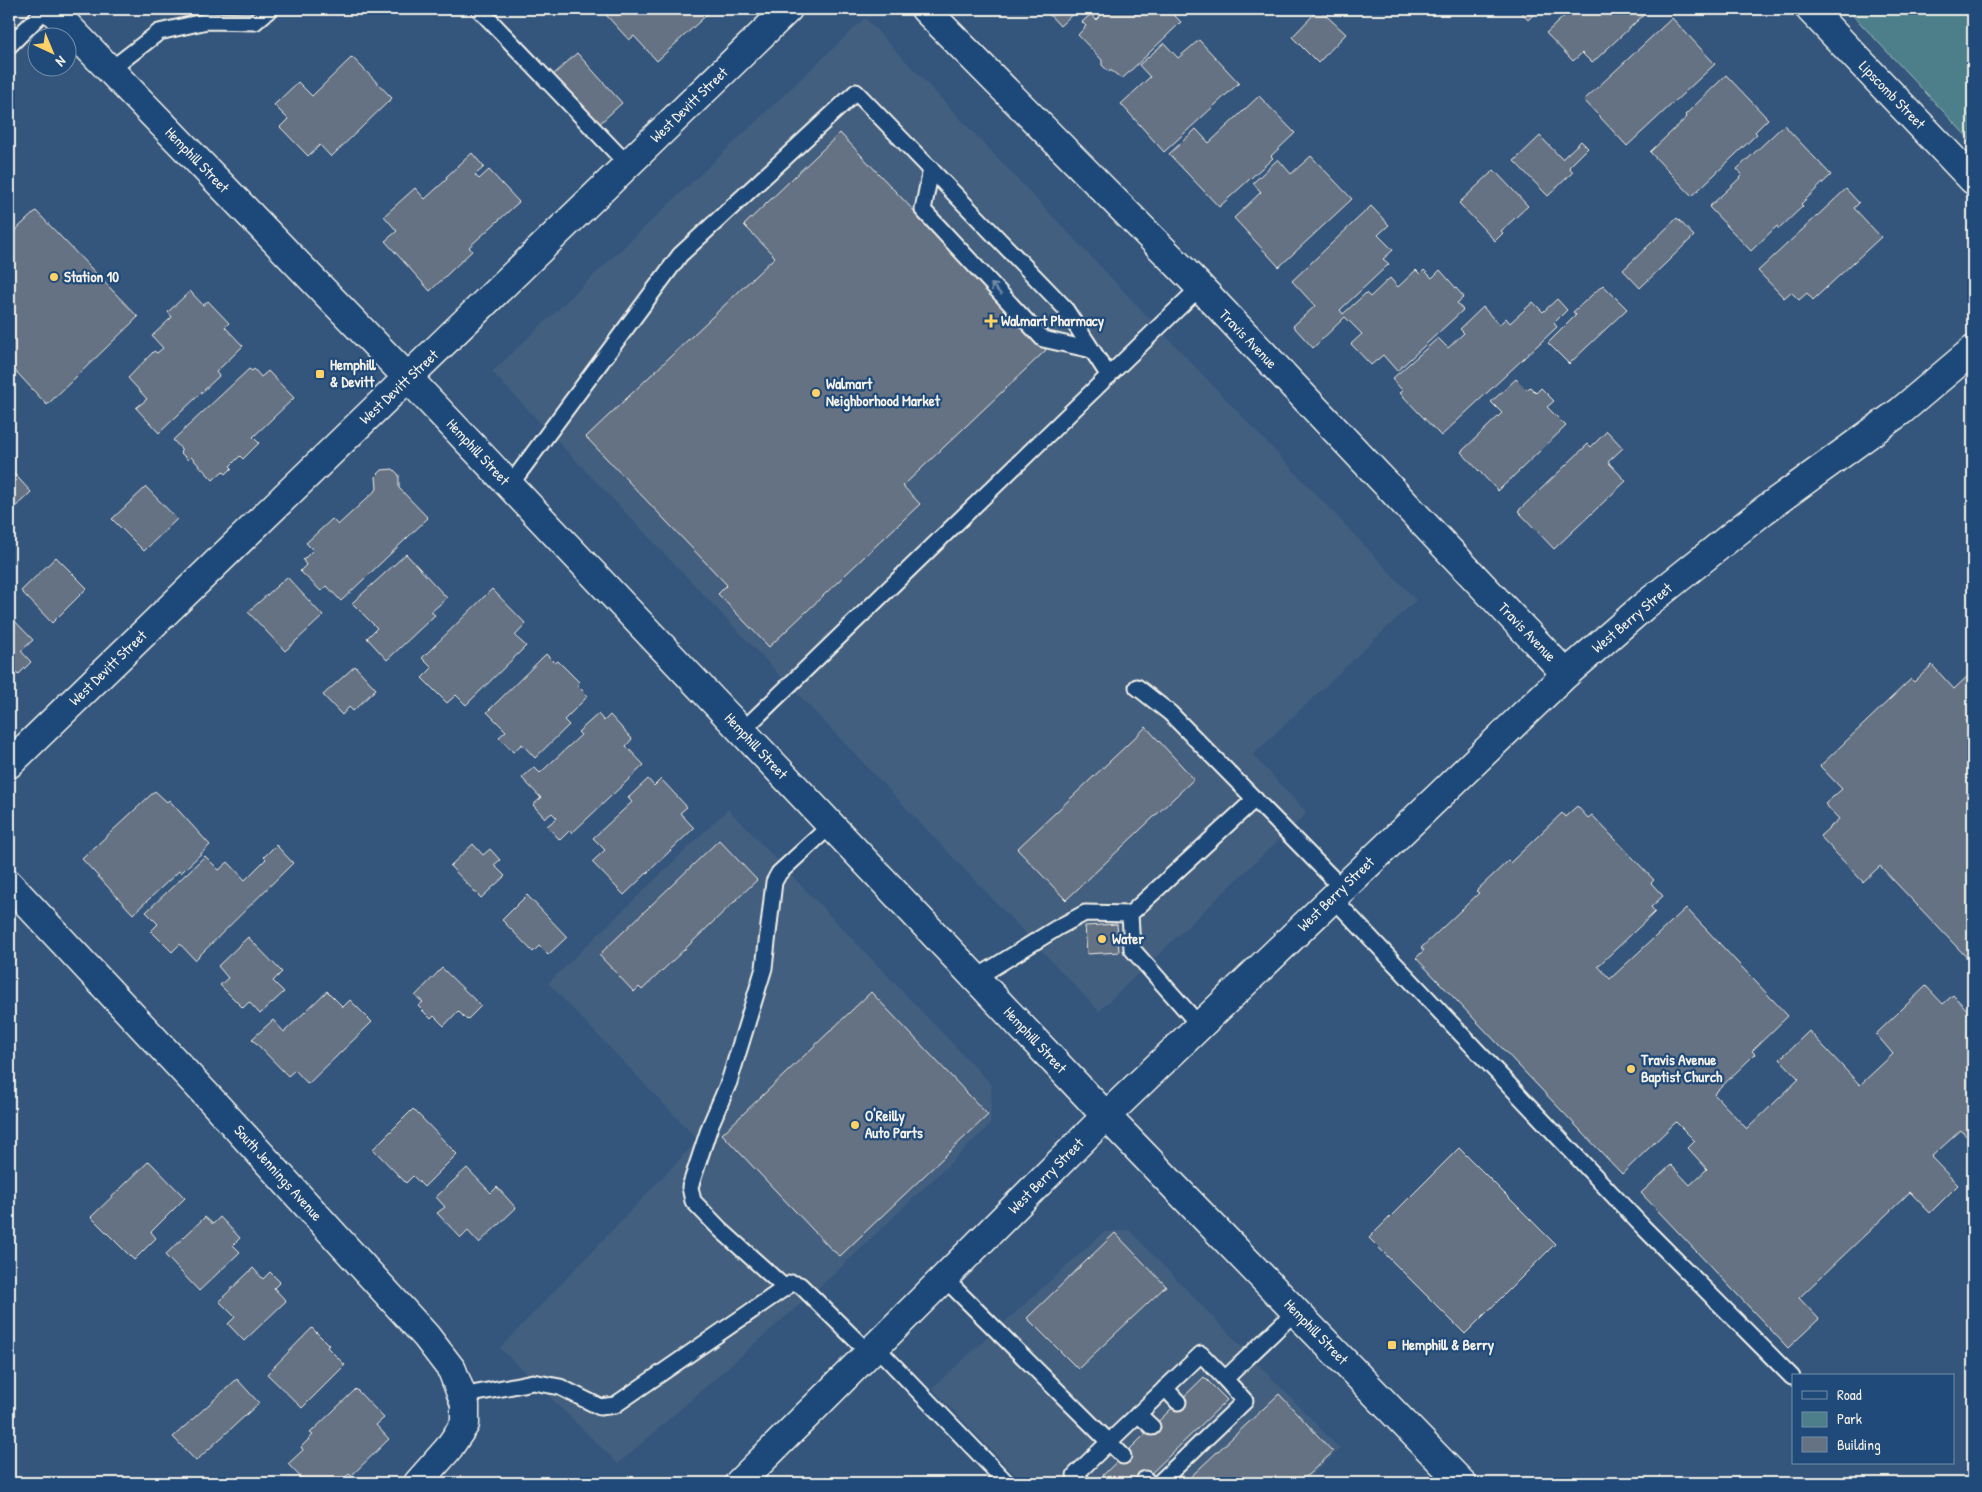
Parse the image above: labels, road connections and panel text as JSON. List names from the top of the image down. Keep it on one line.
{"streets":{"main road":["Lipscomb Street","West Devitt Street","Hemphill Street","Travis Avenue","West Berry Street","South Jennings Avenue"]},"crossings":[["West Devitt Street","Hemphill Street"],["Hemphill Street","West Berry Street"],["Travis Avenue","West Berry Street"]],"places":{"other":["Station 10","Walmart Neighborhood Market","Water","Travis Avenue Baptist Church","O'Reilly Auto Parts"],"health":["Walmart Pharmacy"],"transit":["Hemphill & Devitt","Hemphill & Berry"]},"legend":["Road","Park","Building"],"north":"bottom right"}
